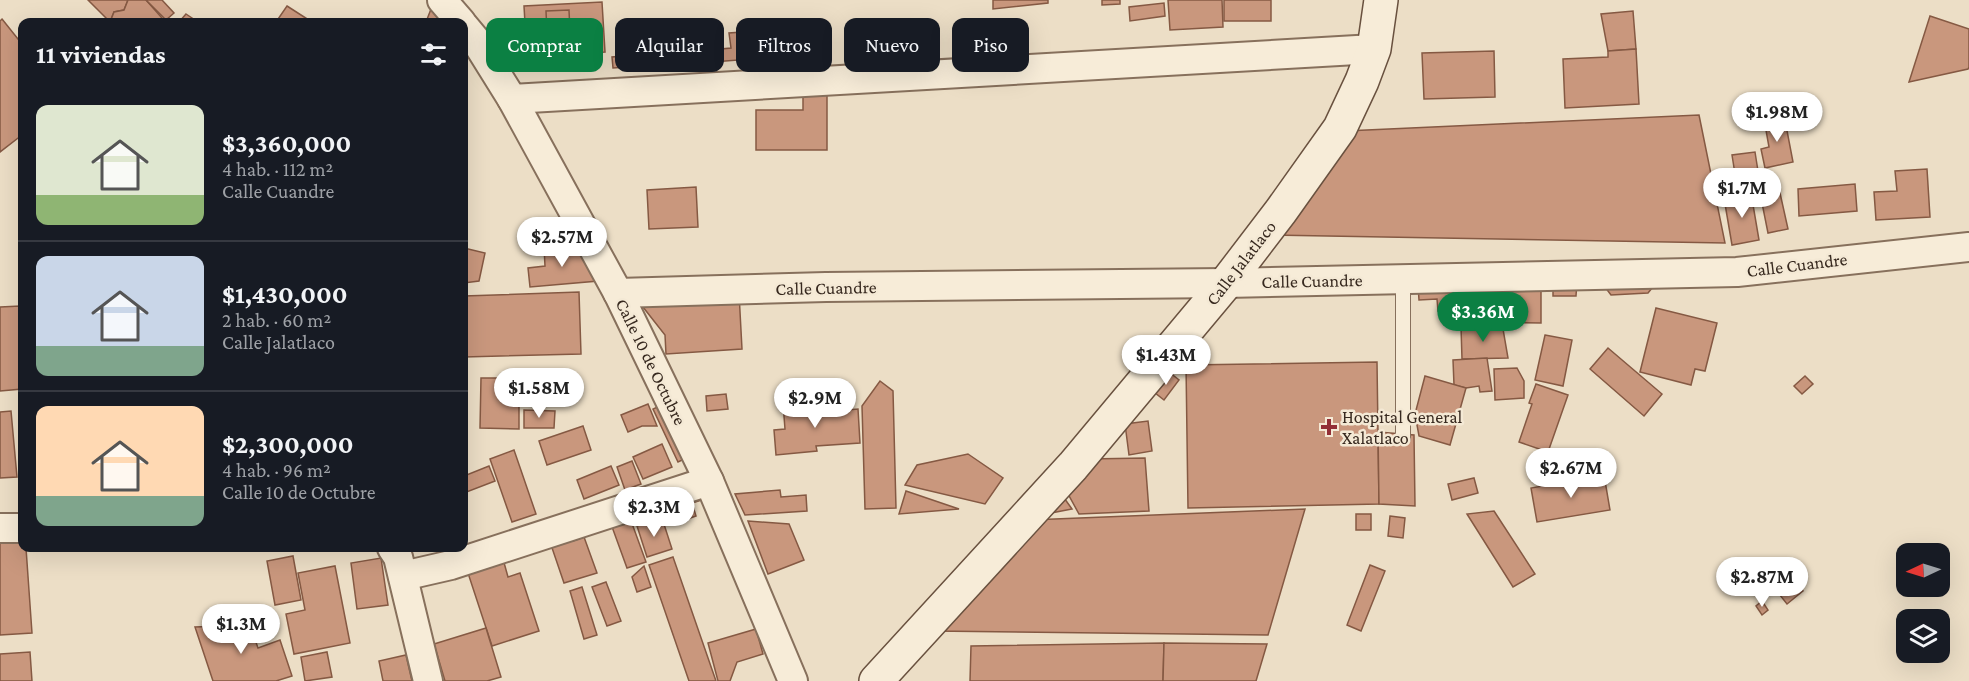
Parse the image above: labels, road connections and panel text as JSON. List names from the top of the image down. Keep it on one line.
{"streets":{"main road":["Calle Jalatlaco"],"street":["Calle Cuandre","Calle 10 de Octubre"]},"crossings":[["Calle Jalatlaco","Calle Cuandre"],["Calle Cuandre","Calle 10 de Octubre"]],"places":{"health":["Hospital General Xalatlaco"]},"north":"left","page":{"chip":["Comprar","Alquilar","Filtros","Nuevo","Piso"],"heading":"11 viviendas","list":[{"name":"$3,360,000","note":"4 hab. · 112 m² · Calle Cuandre"},{"name":"$1,430,000","note":"2 hab. · 60 m² · Calle Jalatlaco"},{"name":"$2,300,000","note":"4 hab. · 96 m² · Calle 10 de Octubre"}],"price":["$1.98M","$1.7M","$2.57M","$3.36M","$1.43M","$1.58M","$2.9M","$2.67M","$2.3M","$2.87M","$1.3M"]}}
